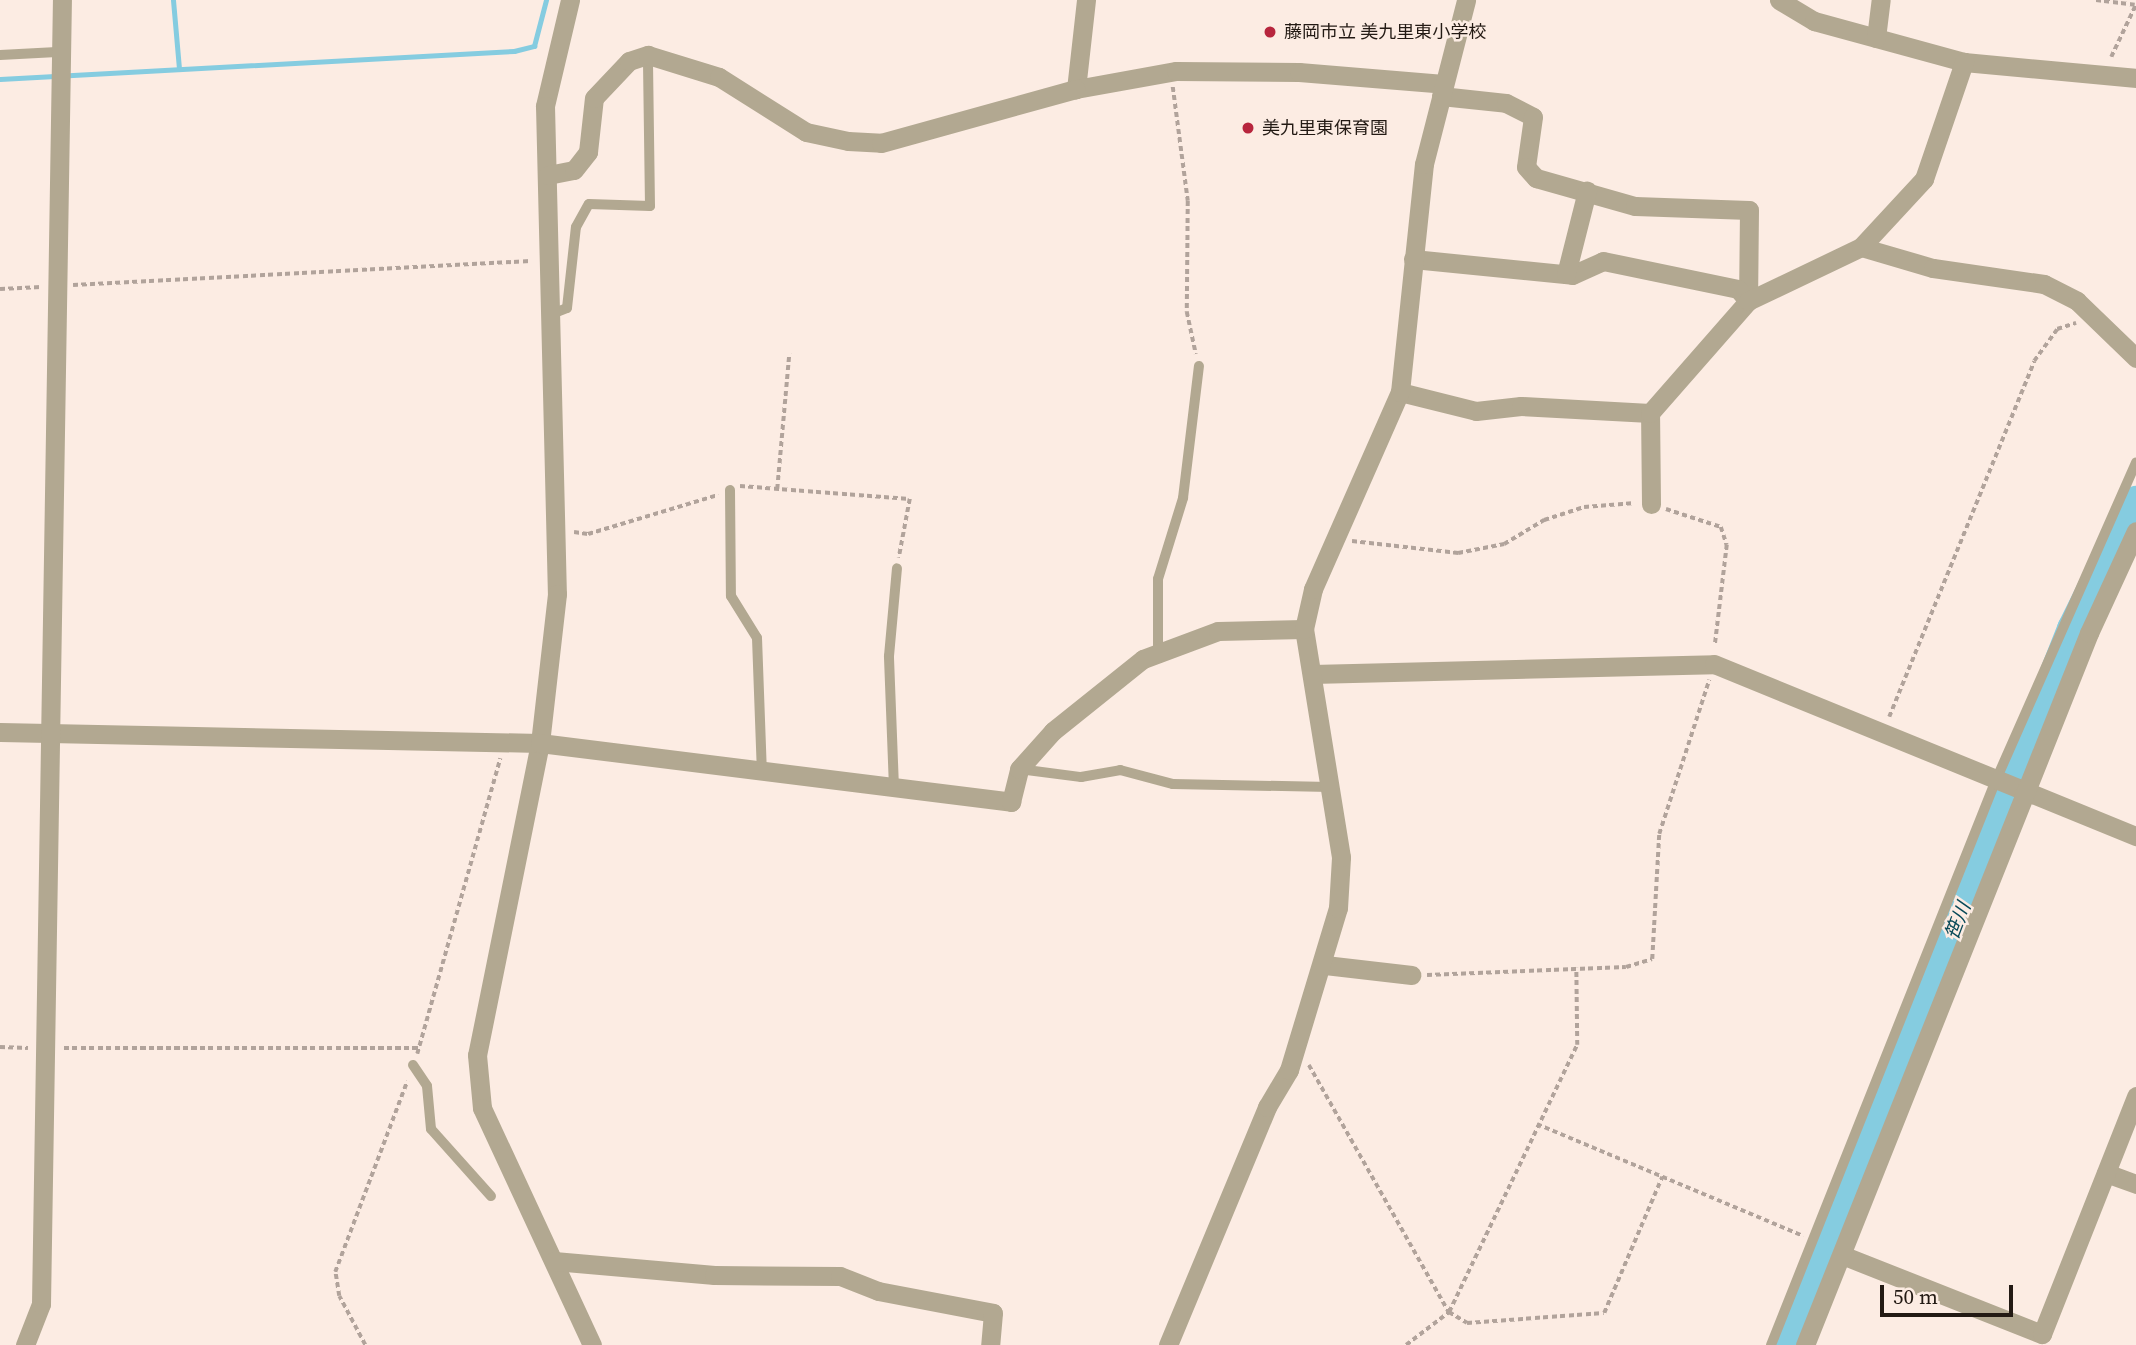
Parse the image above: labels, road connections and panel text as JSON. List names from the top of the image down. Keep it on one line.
{"water":["笹川"],"places":["藤岡市立 美九里東小学校","美九里東保育園"],"scale_bar":"50 m"}
